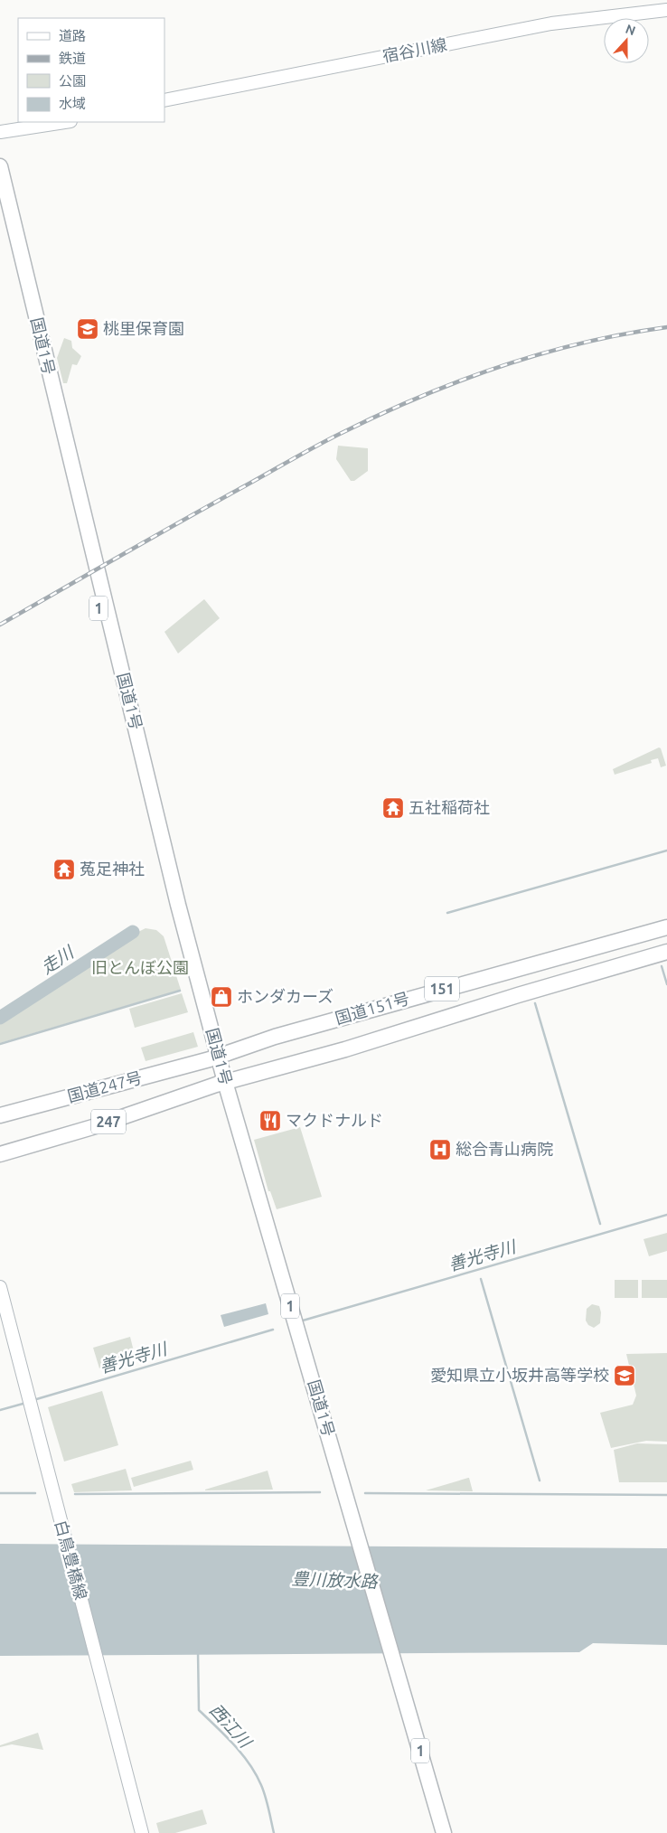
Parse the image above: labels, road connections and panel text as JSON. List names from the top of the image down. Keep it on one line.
{"streets":{"highway":["国道1号","1","151","国道151号","国道247号","247"],"main road":["宿谷川線","白鳥豊橋線"]},"crossings":[["国道1号","国道151号"],["国道1号","国道247号"],["国道151号","国道247号"]],"water":["走川","善光寺川","豊川放水路","西江川"],"parks":["旧とんぼ公園"],"places":{"school or university":["桃里保育園","愛知県立小坂井高等学校"],"temple":["五社稲荷社","菟足神社"],"shop":["ホンダカーズ"],"restaurant":["マクドナルド"],"hospital":["総合青山病院"]},"legend":["道路","鉄道","公園","水域"],"north":"top"}
